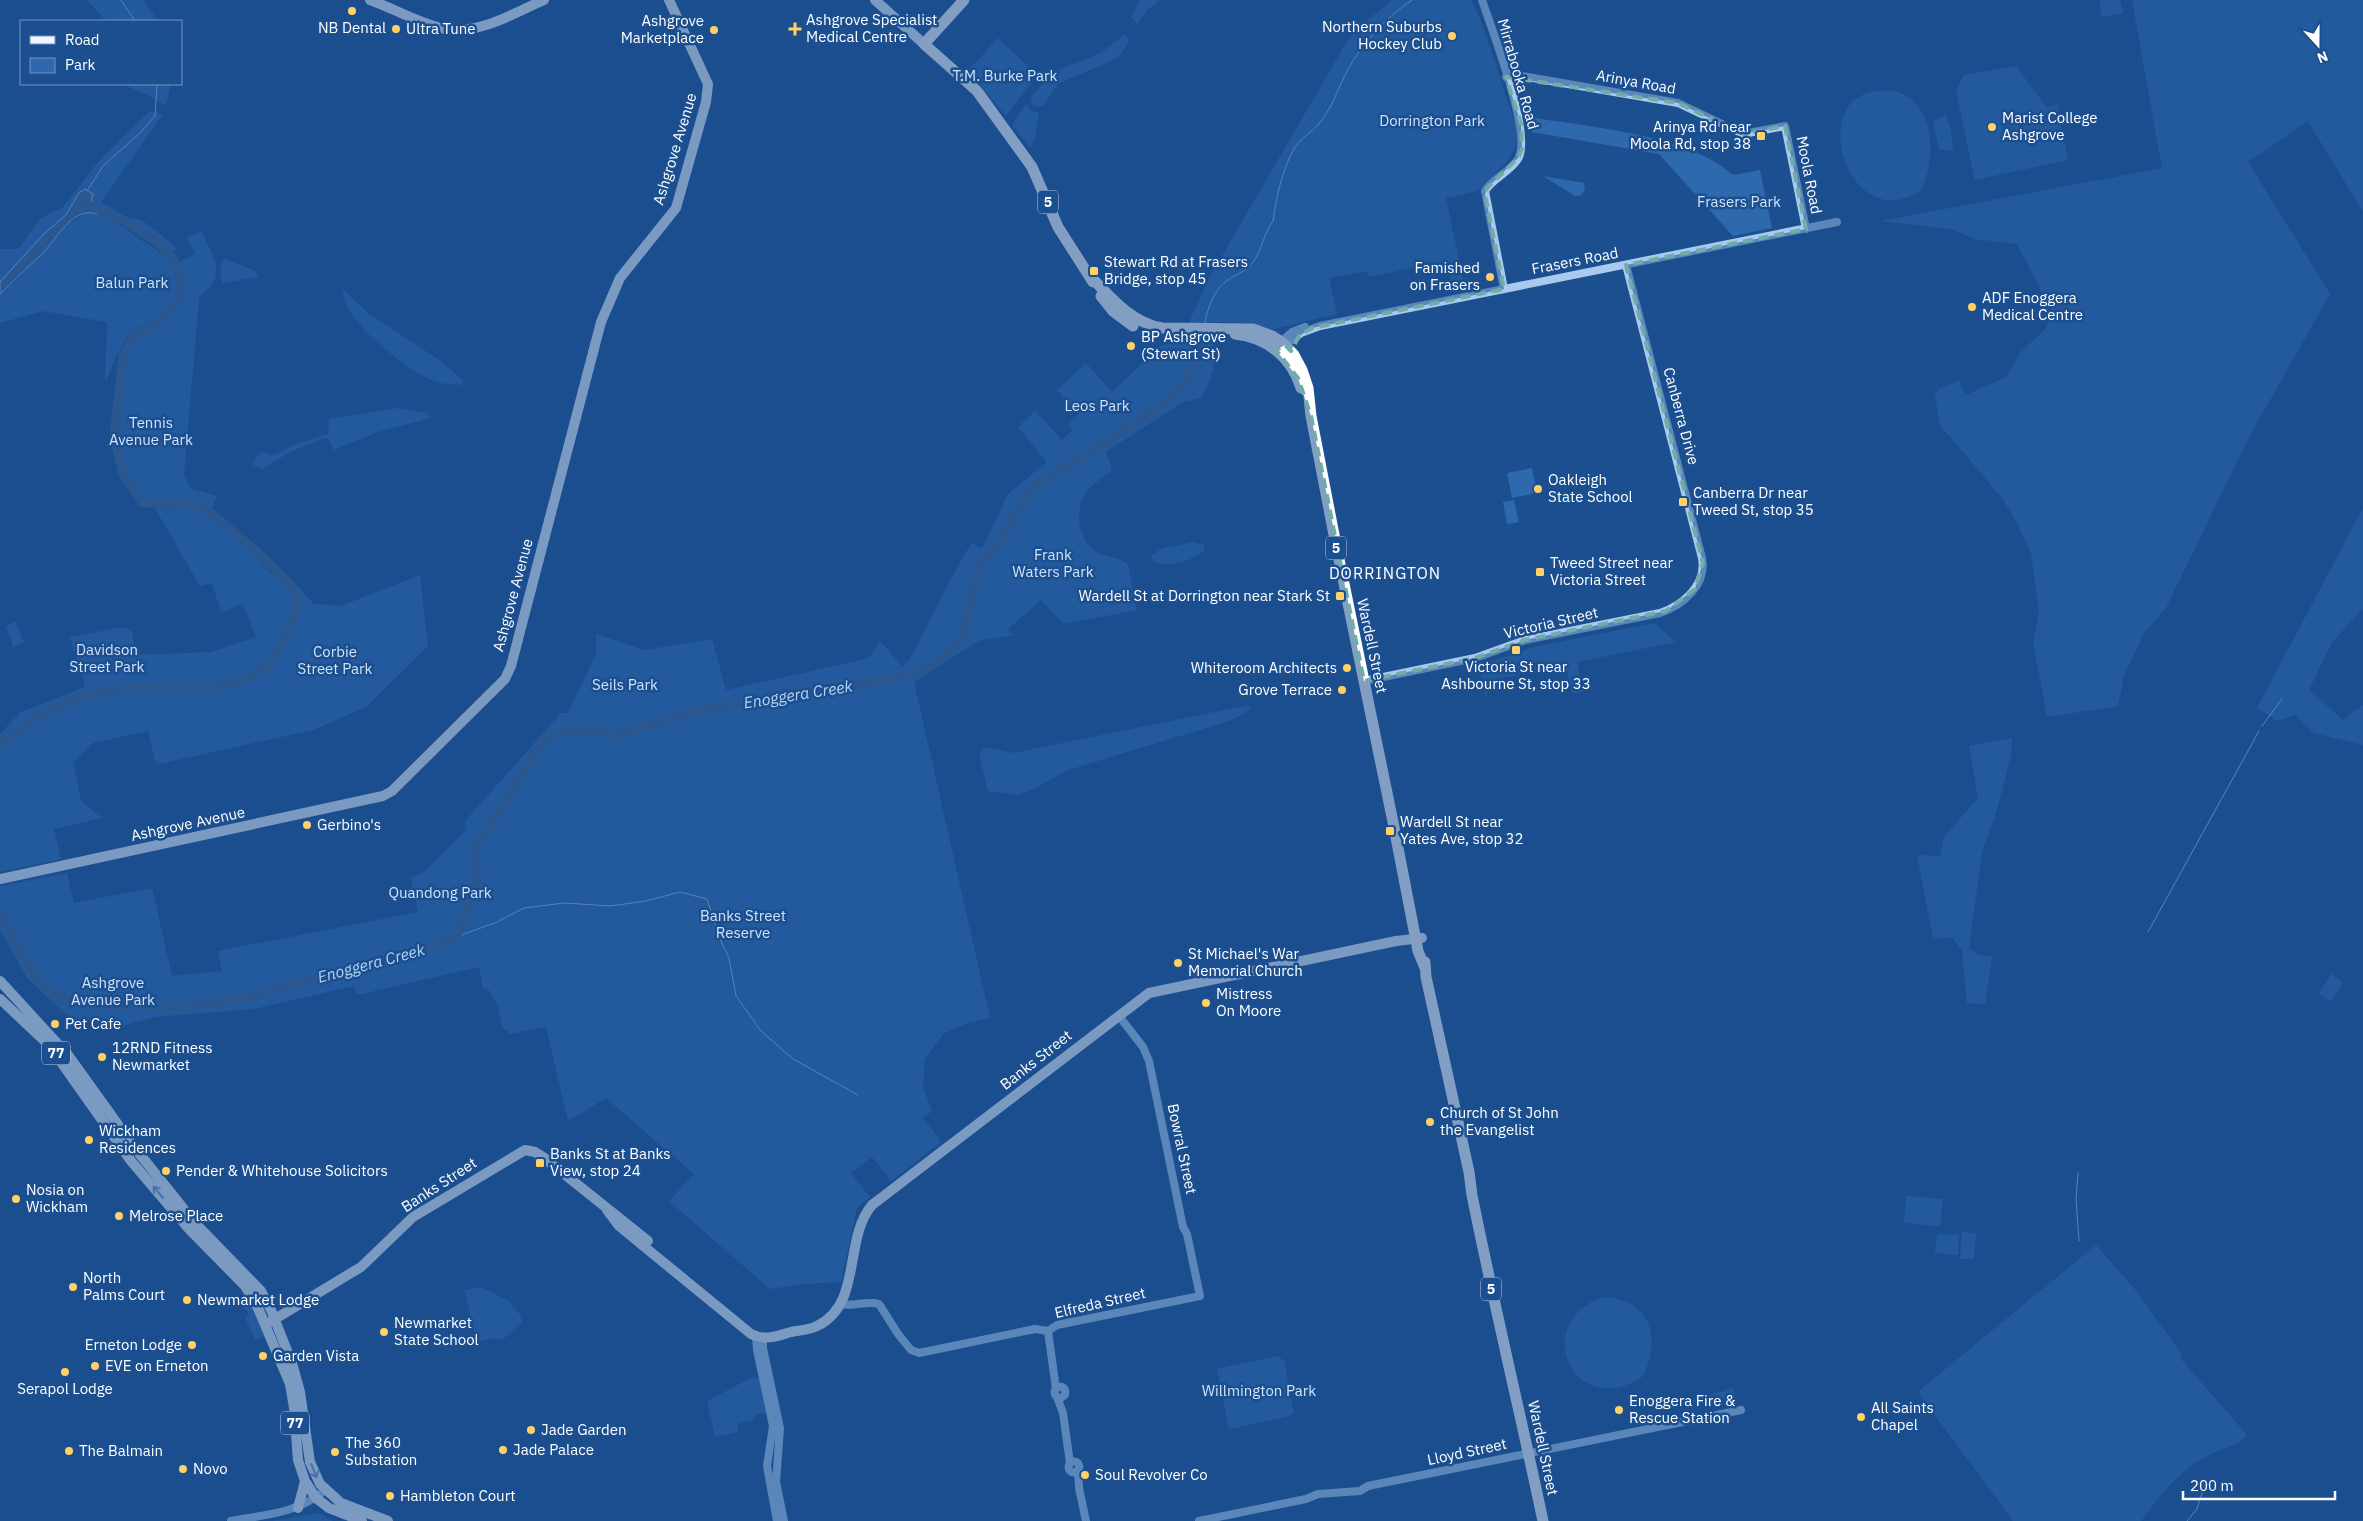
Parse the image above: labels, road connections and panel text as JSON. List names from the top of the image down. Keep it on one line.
{"streets":{"highway":["5","Wardell Street"],"main road":["Ashgrove Avenue","77","Banks Street"],"street":["Mirrabooka Road","Arinya Road","Moola Road","Frasers Road","Canberra Drive","Victoria Street","Bowral Street","Elfreda Street","Lloyd Street"]},"crossings":[["Mirrabooka Road","Arinya Road"],["Mirrabooka Road","Frasers Road"],["Arinya Road","Moola Road"],["Moola Road","Frasers Road"],["5","Frasers Road"],["5","Wardell Street"],["Frasers Road","Canberra Drive"],["Frasers Road","Wardell Street"],["Canberra Drive","Victoria Street"],["Victoria Street","Wardell Street"],["Wardell Street","Banks Street"],["Wardell Street","Lloyd Street"],["77","Banks Street"],["Banks Street","Bowral Street"],["Banks Street","Elfreda Street"],["Bowral Street","Elfreda Street"]],"districts":["DORRINGTON"],"water":["Enoggera Creek"],"parks":["T.M. Burke Park","Dorrington Park","Frasers Park","Balun Park","Leos Park","Tennis Avenue Park","Frank Waters Park","Davidson Street Park","Corbie Street Park","Seils Park","Quandong Park","Banks Street Reserve","Ashgrove Avenue Park","Willmington Park"],"places":{"other":["NB Dental","Ultra Tune","Ashgrove Marketplace","Northern Suburbs Hockey Club","Marist College Ashgrove","Famished on Frasers","ADF Enoggera Medical Centre","BP Ashgrove (Stewart St)","Oakleigh State School","Whiteroom Architects","Grove Terrace","Gerbino's","St Michael's War Memorial Church","Mistress On Moore","Pet Cafe","12RND Fitness Newmarket","Church of St John the Evangelist","Wickham Residences","Pender & Whitehouse Solicitors","Nosia on Wickham","Melrose Place","North Palms Court","Newmarket Lodge","Newmarket State School","Erneton Lodge","Garden Vista","EVE on Erneton","Serapol Lodge","Enoggera Fire & Rescue Station","All Saints Chapel","Jade Garden","Jade Palace","The Balmain","The 360 Substation","Novo","Soul Revolver Co","Hambleton Court"],"health":["Ashgrove Specialist Medical Centre"],"transit":["Arinya Rd near Moola Rd, stop 38","Stewart Rd at Frasers Bridge, stop 45","Canberra Dr near Tweed St, stop 35","Tweed Street near Victoria Street","Wardell St at Dorrington near Stark St","Victoria St near Ashbourne St, stop 33","Wardell St near Yates Ave, stop 32","Banks St at Banks View, stop 24"]},"legend":["Road","Park"],"scale_bar":"200 m","north":"bottom"}
